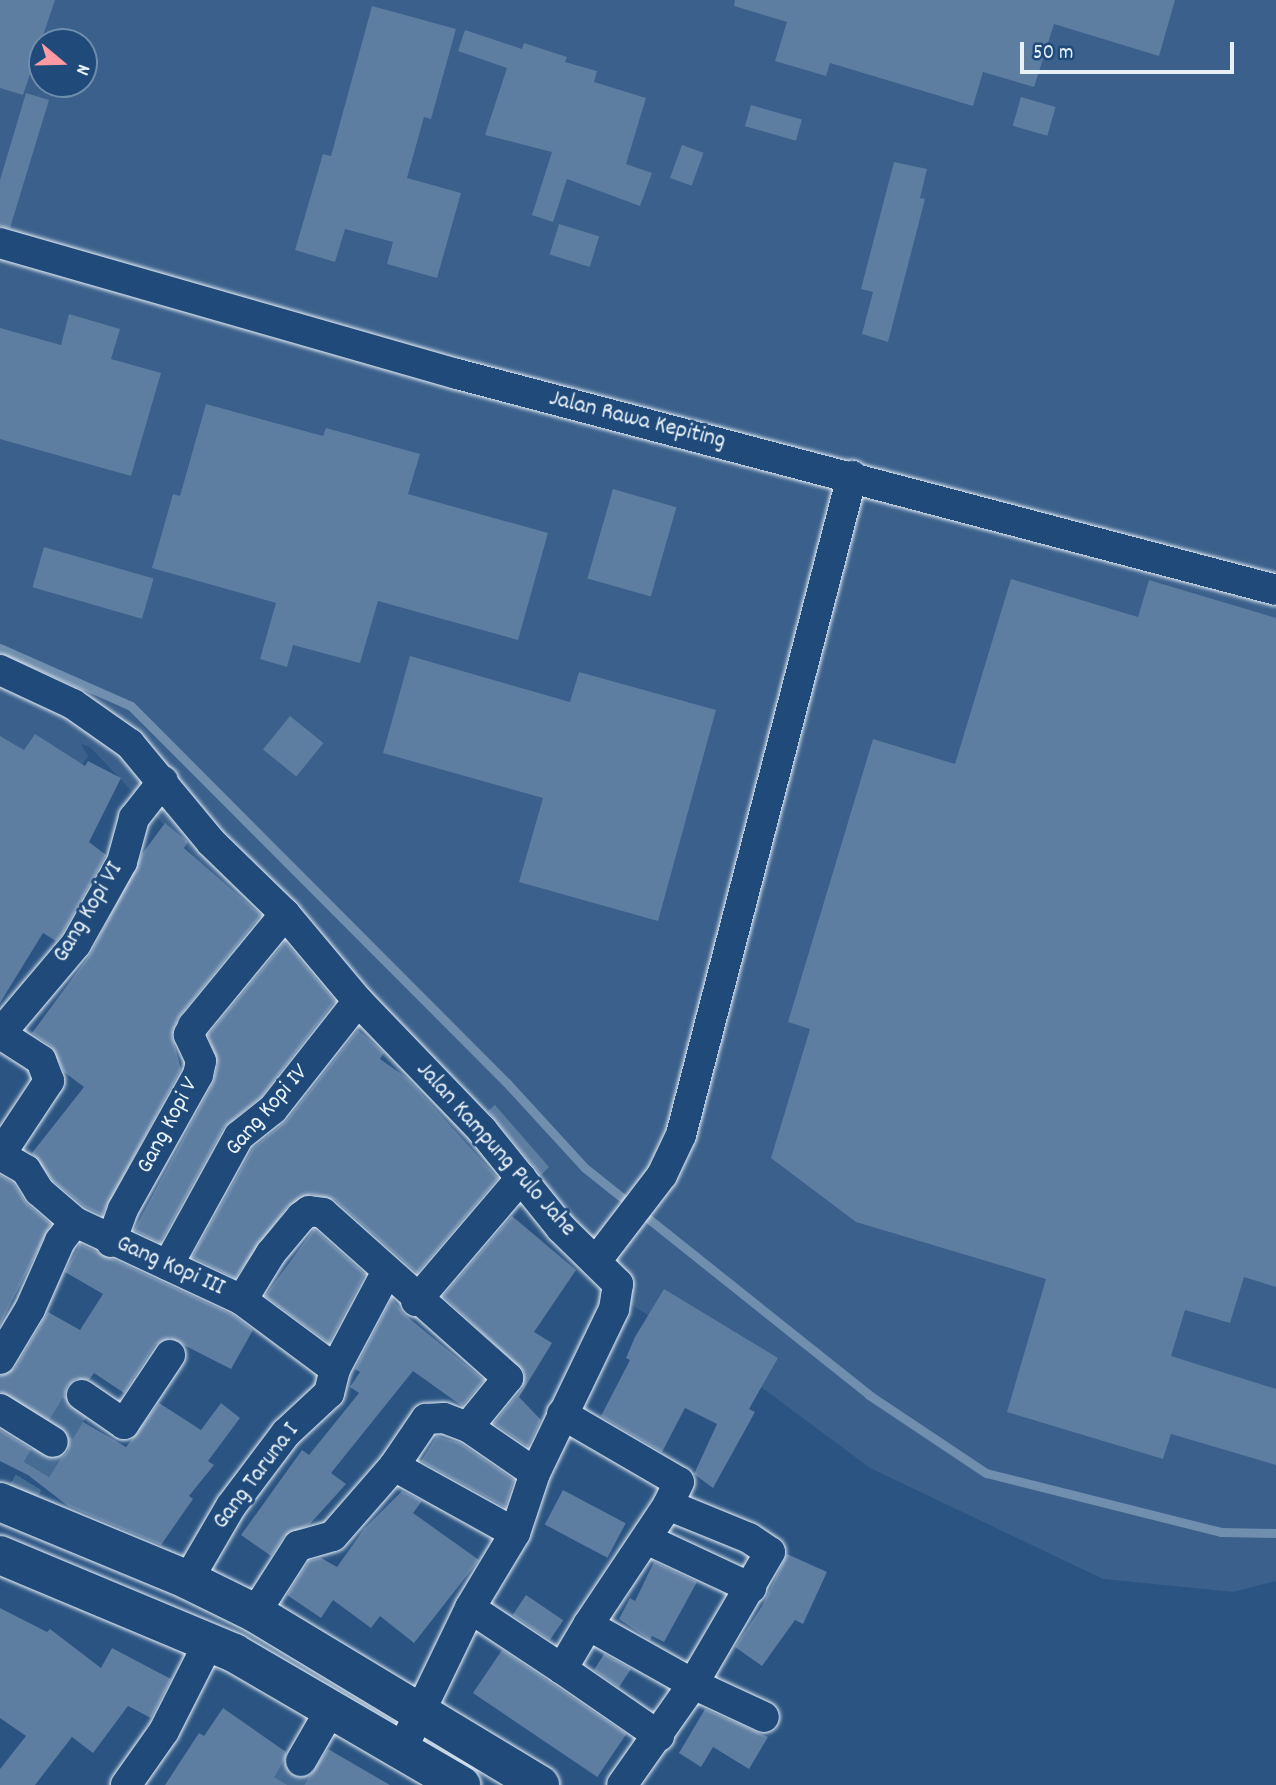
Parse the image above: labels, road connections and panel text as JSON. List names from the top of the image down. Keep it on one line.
{"streets":{"street":["Jalan Rawa Kepiting","Gang Kopi VI","Gang Kopi IV","Gang Kopi V","Jalan Kampung Pulo Jahe","Gang Kopi III","Gang Taruna I"]},"crossings":[["Gang Kopi VI","Jalan Kampung Pulo Jahe"],["Gang Kopi IV","Jalan Kampung Pulo Jahe"],["Gang Kopi IV","Gang Kopi III"],["Gang Kopi V","Jalan Kampung Pulo Jahe"],["Gang Kopi V","Gang Kopi III"],["Gang Kopi III","Gang Taruna I"]],"scale_bar":"50 m","north":"right"}
